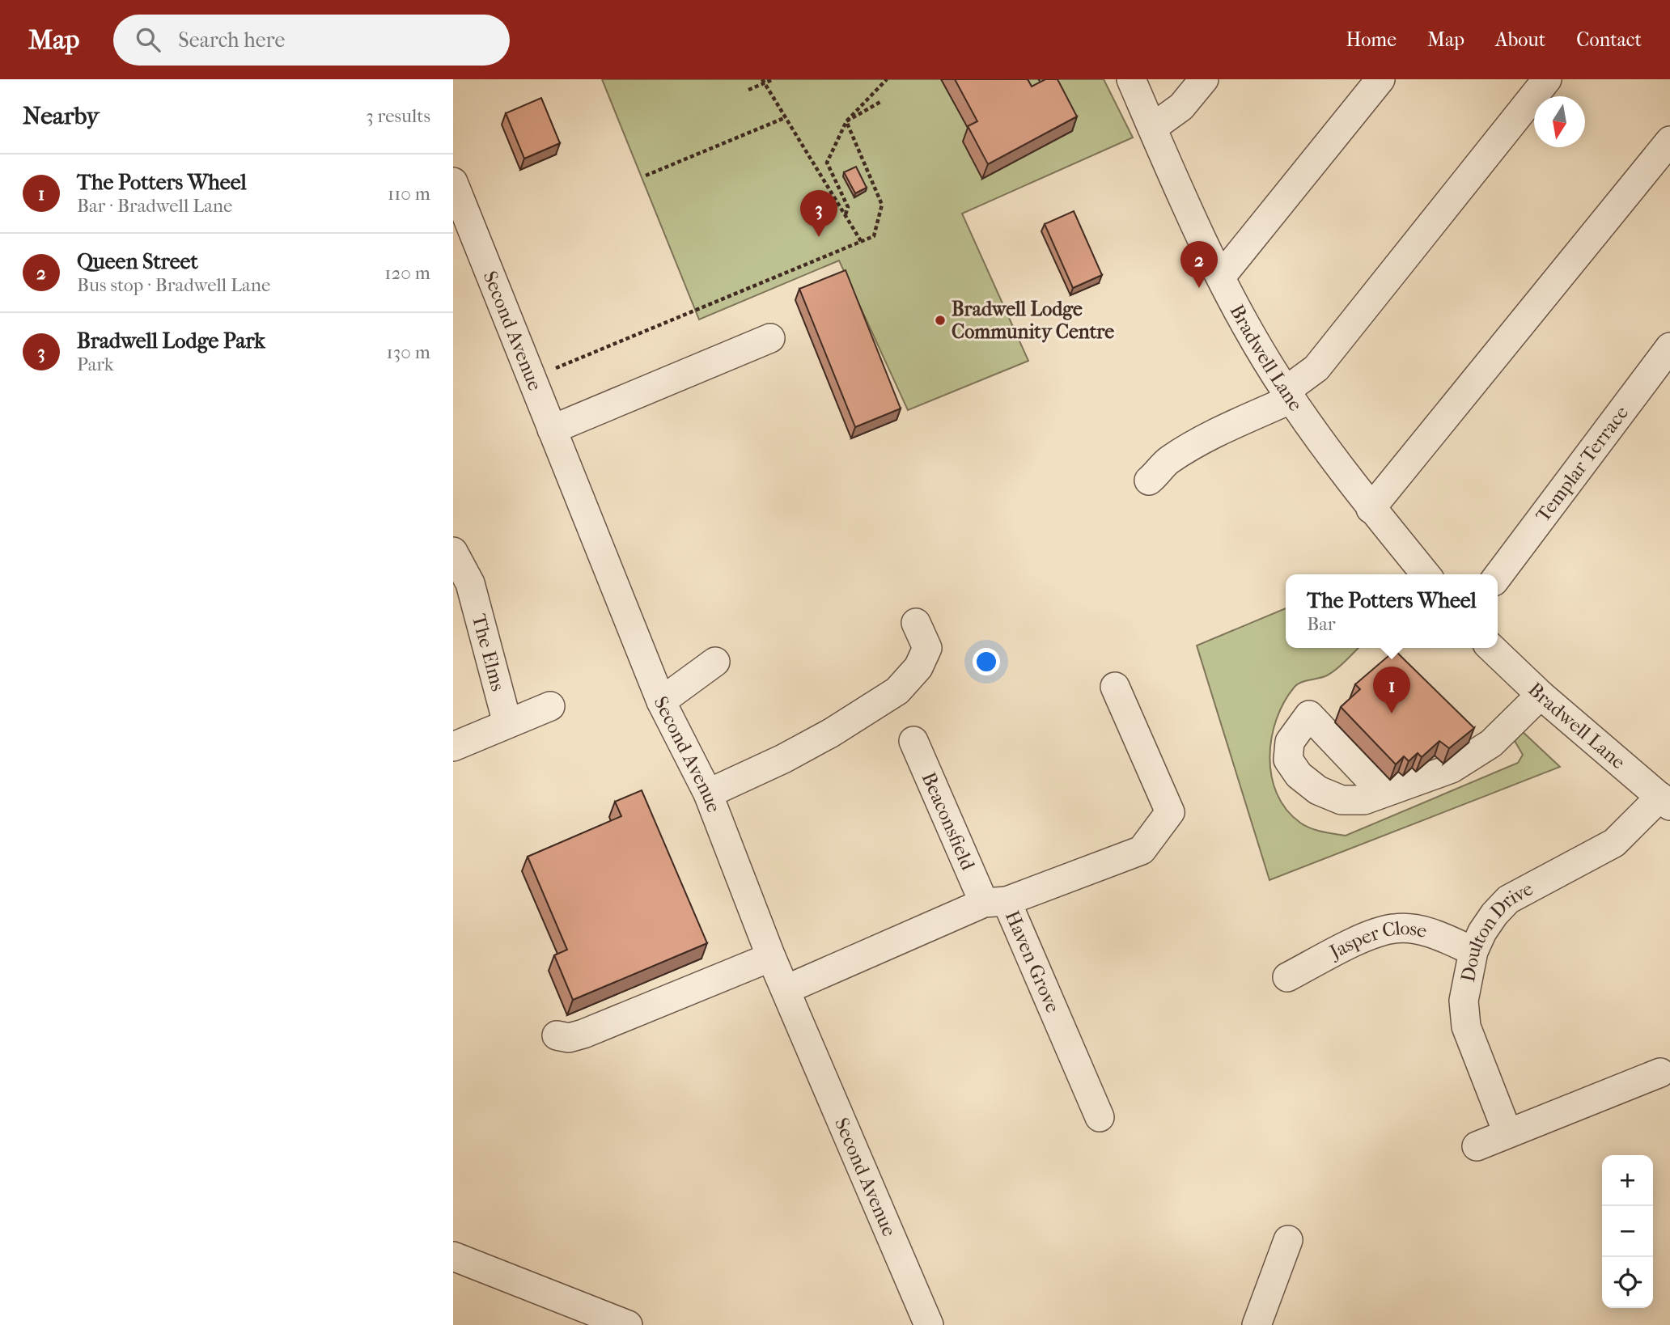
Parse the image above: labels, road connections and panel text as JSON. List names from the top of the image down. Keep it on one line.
{"streets":{"street":["Second Avenue","Bradwell Lane","Templar Terrace","The Elms","Beaconsfield","Doulton Drive","Jasper Close","Haven Grove"]},"crossings":[["Second Avenue","Haven Grove"],["Bradwell Lane","Doulton Drive"],["Beaconsfield","Haven Grove"],["Doulton Drive","Jasper Close"]],"places":["Bradwell Lodge Community Centre"],"north":"bottom","page":{"header":"Map","search":"Search here","nav":["Home","Map","About","Contact"],"heading":["Nearby","3 results"],"list":[{"mark":"1","name":"The Potters Wheel","note":"Bar · Bradwell Lane","value":"110 m"},{"mark":"2","name":"Queen Street","note":"Bus stop · Bradwell Lane","value":"120 m"},{"mark":"3","name":"Bradwell Lodge Park","note":"Park","value":"130 m"}],"pins":["3","2","1"],"popup":["The Potters Wheel","Bar"],"map_buttons":["+","−"]}}
